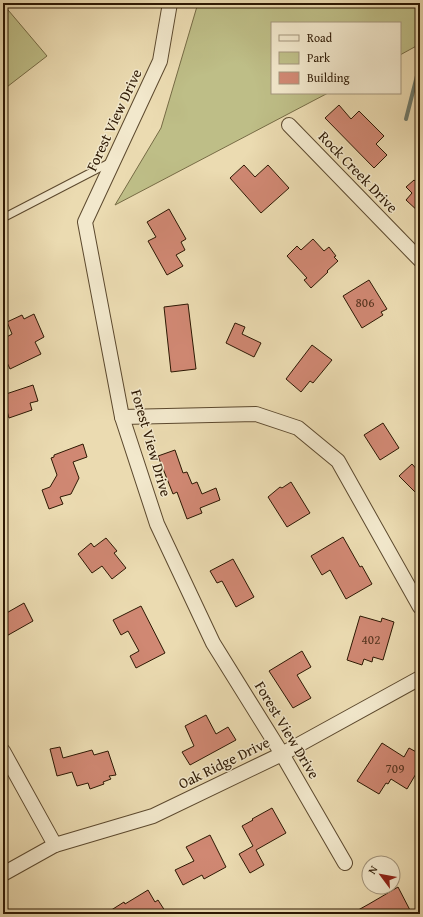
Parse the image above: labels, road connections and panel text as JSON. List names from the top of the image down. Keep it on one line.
{"streets":{"street":["Forest View Drive","Rock Creek Drive","Oak Ridge Drive"]},"crossings":[["Forest View Drive","Oak Ridge Drive"]],"house_numbers":["806","402","709"],"legend":["Road","Park","Building"],"north":"top left"}
